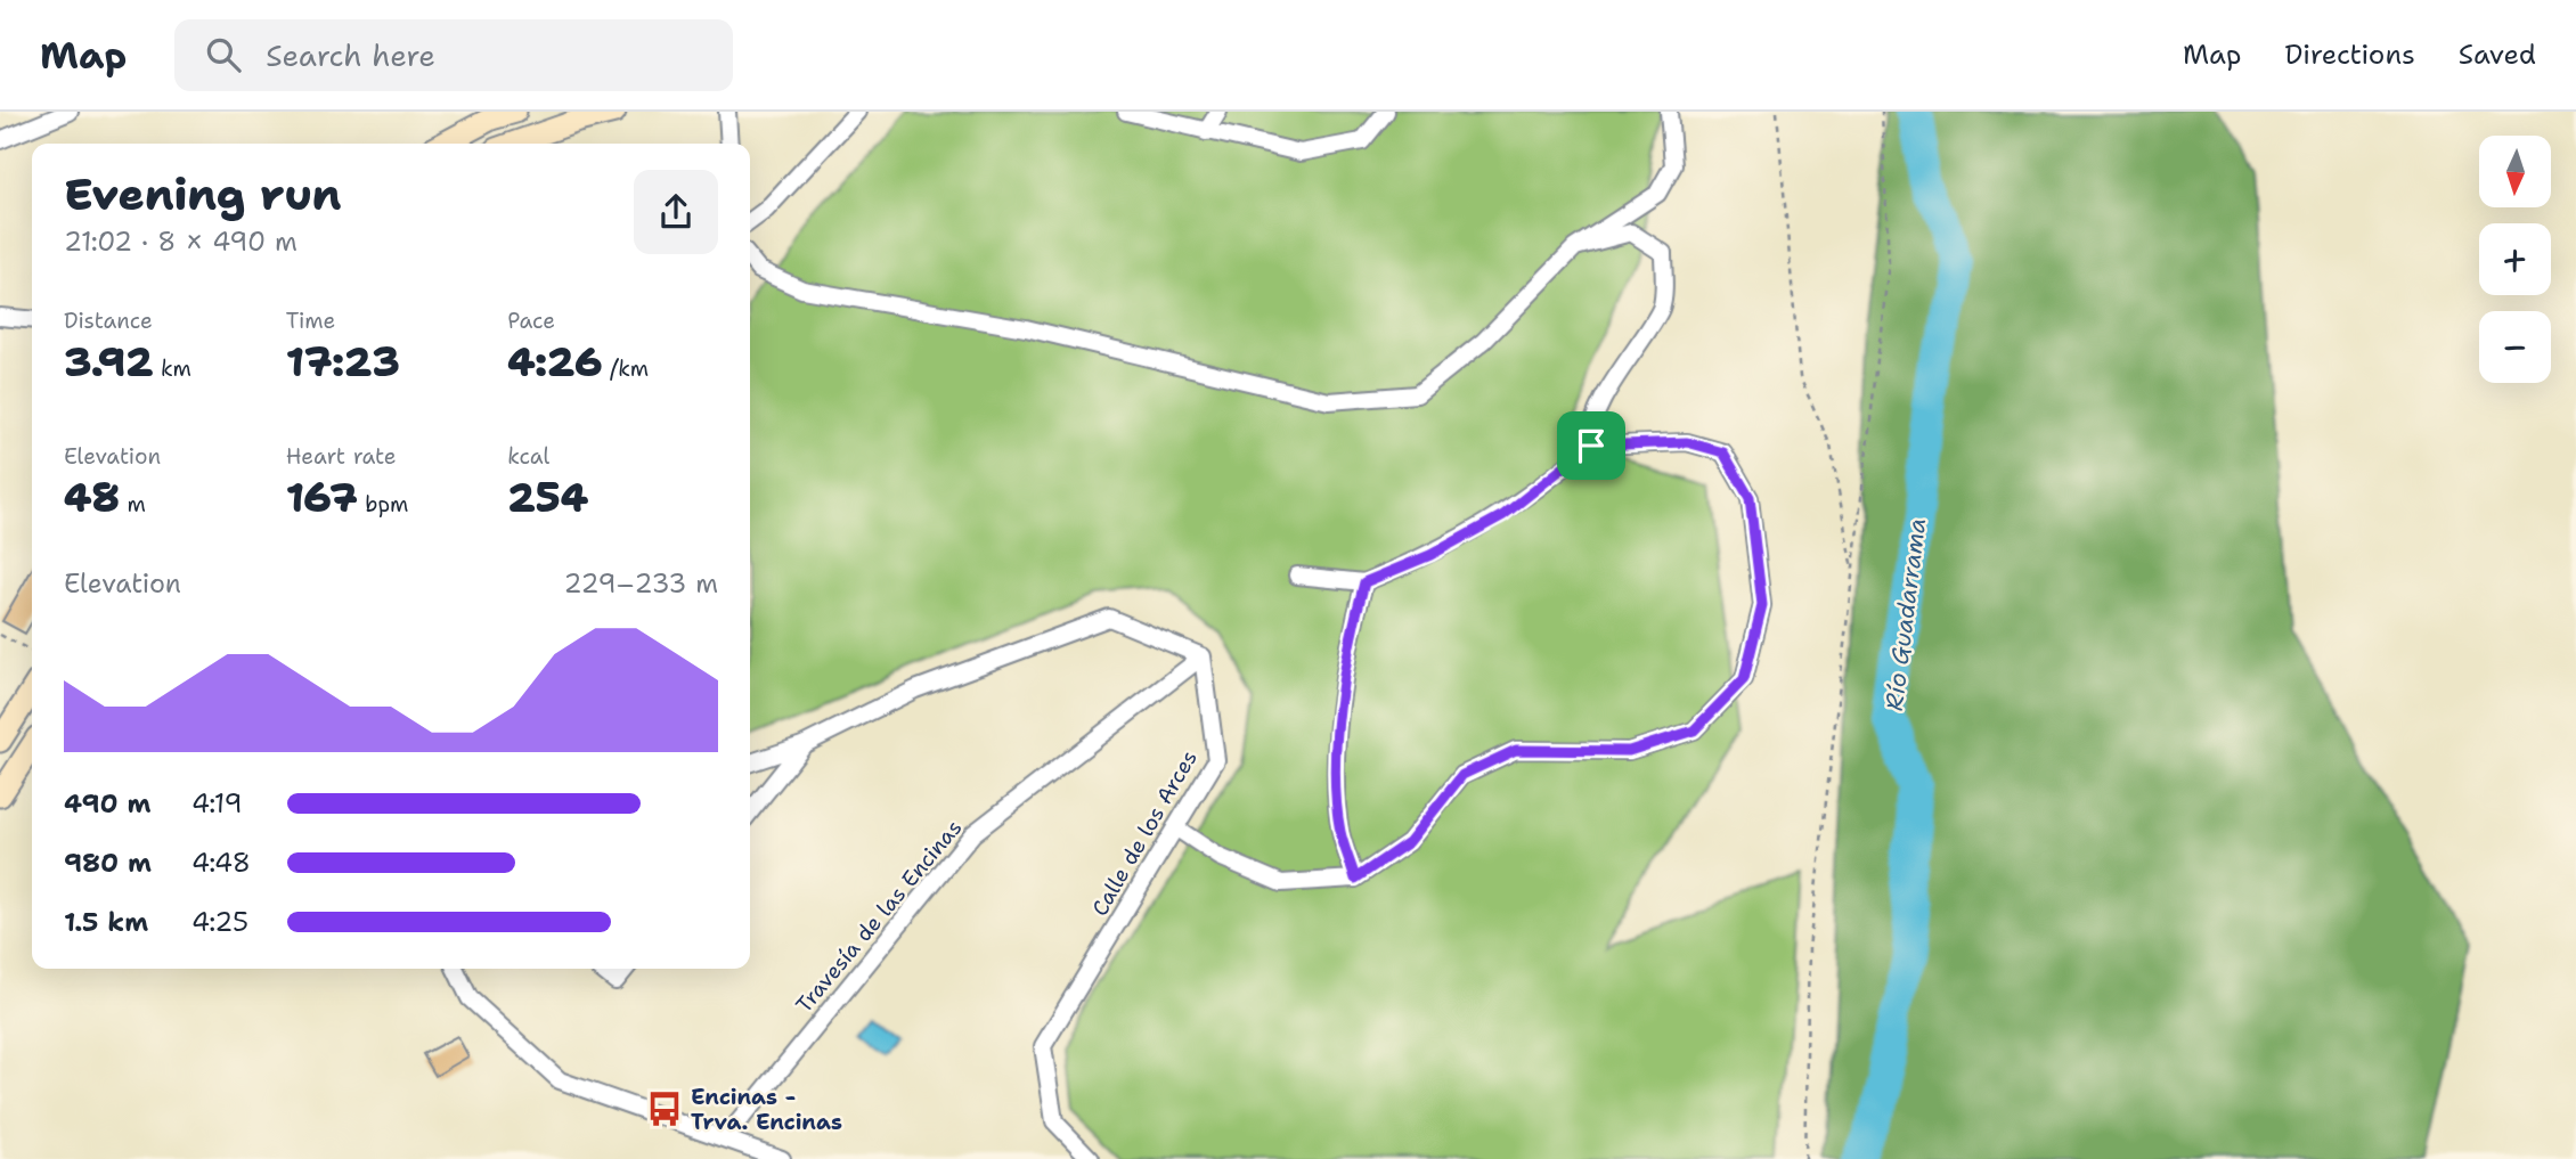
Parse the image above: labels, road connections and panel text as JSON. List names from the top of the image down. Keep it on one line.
{"streets":{"street":["Calle de los Arces","Travesía de las Encinas"]},"crossings":[["Calle de los Arces","Travesía de las Encinas"]],"water":["Río Guadarrama"],"places":{"bus stop":["Encinas - Trva. Encinas"]},"north":"bottom","page":{"header":"Map","search":"Search here","nav":["Map","Directions","Saved"],"map_buttons":["+","−"],"heading":["Evening run","21:02 · 8 × 490 m"],"stats":[["Distance","3.92 km"],["Time","17:23"],["Pace","4:26 /km"],["Elevation","48 m"],["Heart rate","167 bpm"],["kcal","254"]],"chart":["Elevation","229–233 m"],"list":[{"name":"490 m","note":"4:19"},{"name":"980 m","note":"4:48"},{"name":"1.5 km","note":"4:25"}]}}
